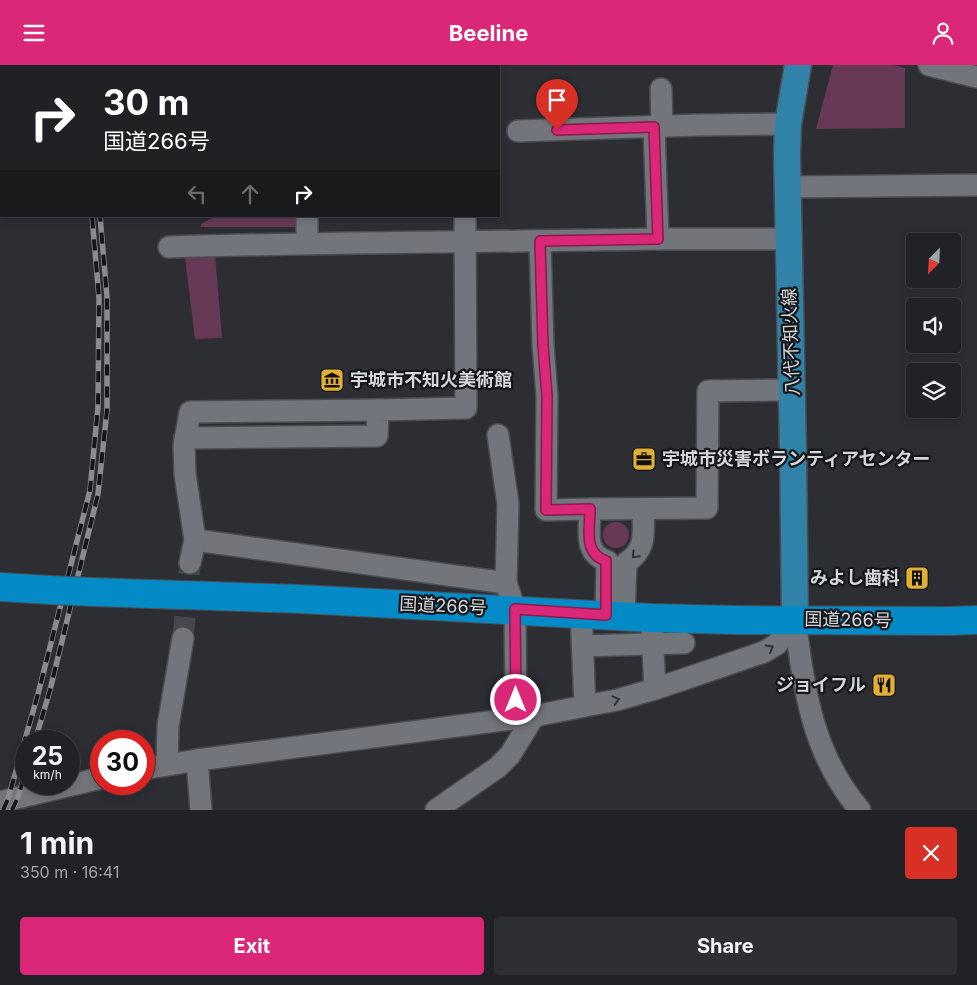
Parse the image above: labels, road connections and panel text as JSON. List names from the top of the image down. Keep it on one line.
{"streets":{"highway":["国道266号"],"main road":["八代不知火線"]},"crossings":[["八代不知火線","国道266号"]],"places":{"museum":["宇城市不知火美術館"],"office":["宇城市災害ボランティアセンター"],"building":["みよし歯科"],"restaurant":["ジョイフル"]},"north":"bottom left","page":{"header":"Beeline","turn":["30 m","国道266号"],"speed":"25 km/h","limit":"30","heading":["1 min","350 m · 16:41"],"buttons":["Exit","Share"]}}
